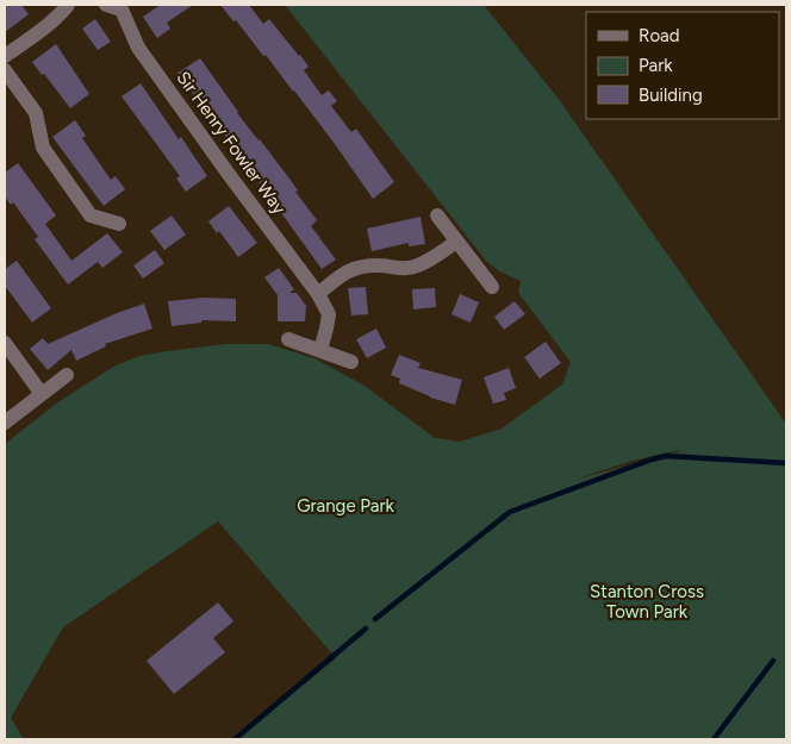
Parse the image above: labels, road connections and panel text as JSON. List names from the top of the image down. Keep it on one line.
{"streets":{"street":["Sir Henry Fowler Way"]},"parks":["Grange Park","Stanton Cross Town Park"],"legend":["Road","Park","Building"]}
